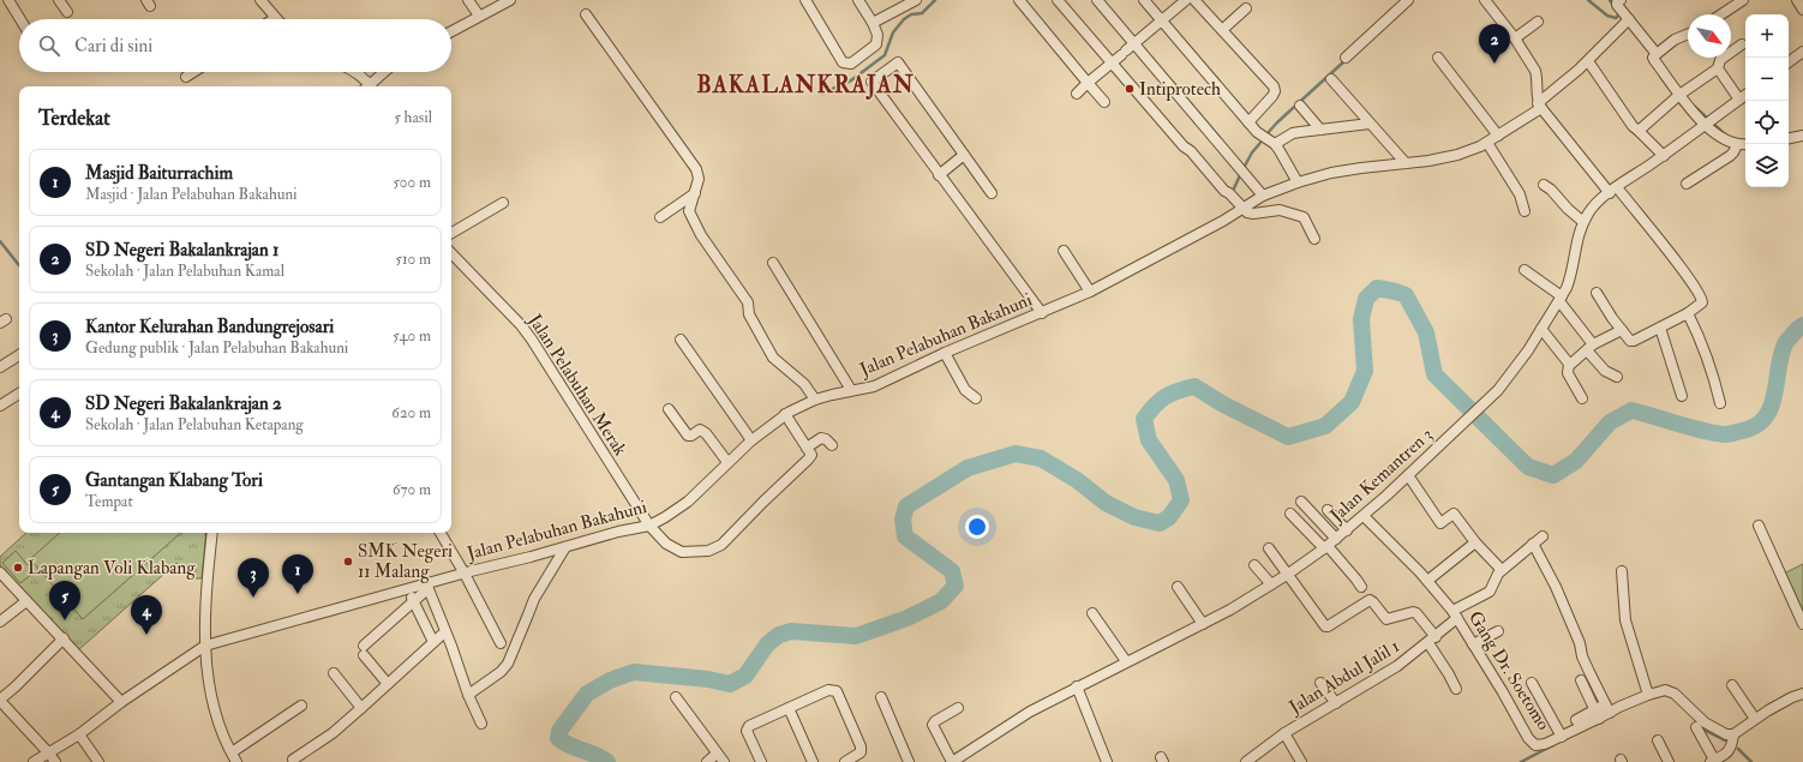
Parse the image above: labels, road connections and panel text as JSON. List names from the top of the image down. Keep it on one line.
{"streets":{"street":["Jalan Pelabuhan Bakahuni","Jalan Pelabuhan Merak","Jalan Kemantren 3","Gang Dr. Soetomo","Jalan Abdul Jalil 1"]},"crossings":[["Jalan Pelabuhan Bakahuni","Jalan Pelabuhan Merak"],["Jalan Kemantren 3","Gang Dr. Soetomo"],["Gang Dr. Soetomo","Jalan Abdul Jalil 1"]],"districts":["BAKALANKRAJAN"],"places":["Intiprotech","SMK Negeri 11 Malang","Lapangan Voli Klabang"],"north":"bottom right","page":{"map_buttons":["+","−"],"search":"Cari di sini","pins":["2","1","3","5","4"],"heading":["Terdekat","5 hasil"],"list":[{"mark":"1","name":"Masjid Baiturrachim","note":"Masjid · Jalan Pelabuhan Bakahuni","value":"500 m"},{"mark":"2","name":"SD Negeri Bakalankrajan 1","note":"Sekolah · Jalan Pelabuhan Kamal","value":"510 m"},{"mark":"3","name":"Kantor Kelurahan Bandungrejosari","note":"Gedung publik · Jalan Pelabuhan Bakahuni","value":"540 m"},{"mark":"4","name":"SD Negeri Bakalankrajan 2","note":"Sekolah · Jalan Pelabuhan Ketapang","value":"620 m"},{"mark":"5","name":"Gantangan Klabang Tori","note":"Tempat","value":"670 m"}]}}
